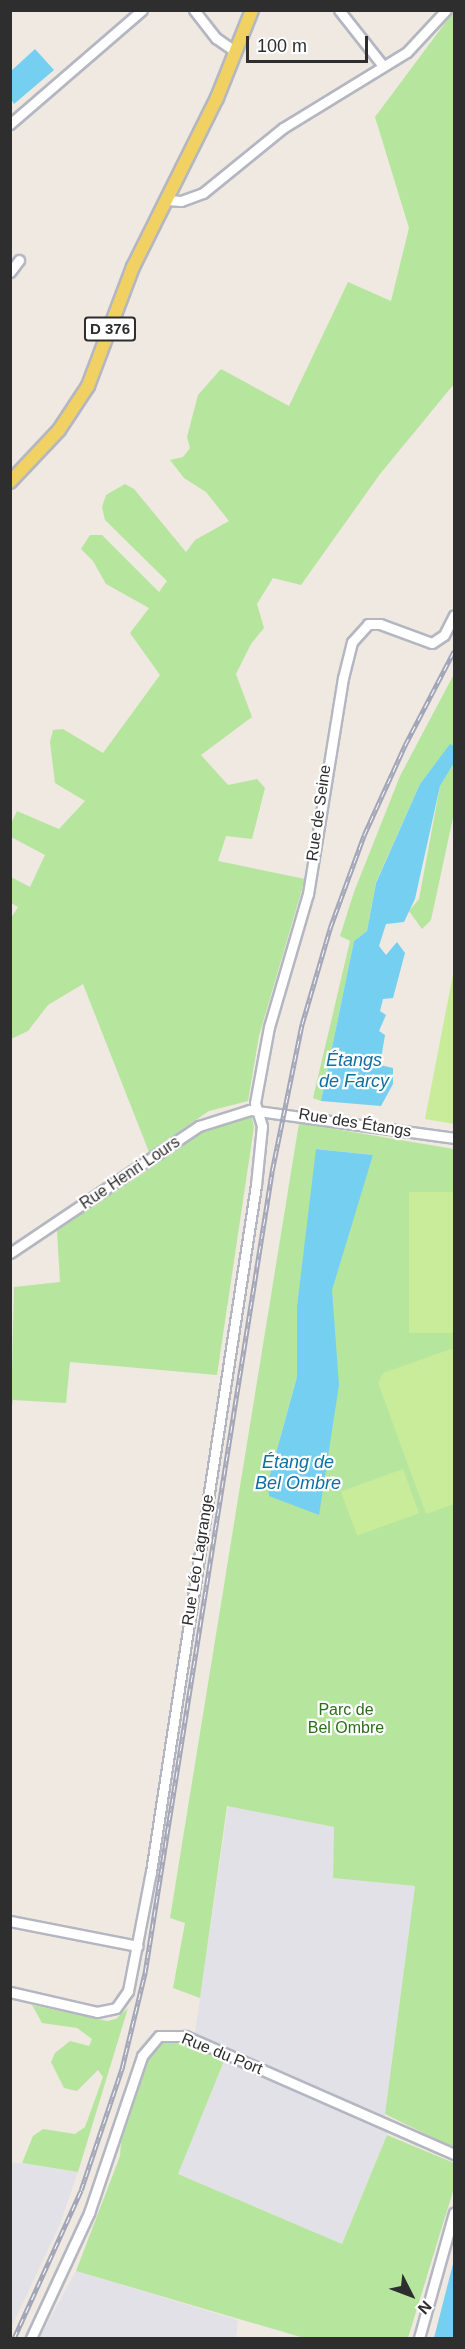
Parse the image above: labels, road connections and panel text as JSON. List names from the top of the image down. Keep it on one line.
{"streets":{"main road":["D 376"],"street":["Rue de Seine","Rue des Étangs","Rue Henri Lours","Rue Léo Lagrange","Rue du Port"]},"crossings":[["Rue de Seine","Rue des Étangs"],["Rue de Seine","Rue Henri Lours"],["Rue de Seine","Rue Léo Lagrange"],["Rue des Étangs","Rue Henri Lours"],["Rue des Étangs","Rue Léo Lagrange"],["Rue Henri Lours","Rue Léo Lagrange"]],"water":["Étangs de Farcy","Étang de Bel Ombre"],"parks":["Parc de Bel Ombre"],"scale_bar":"100 m","north":"bottom right"}
